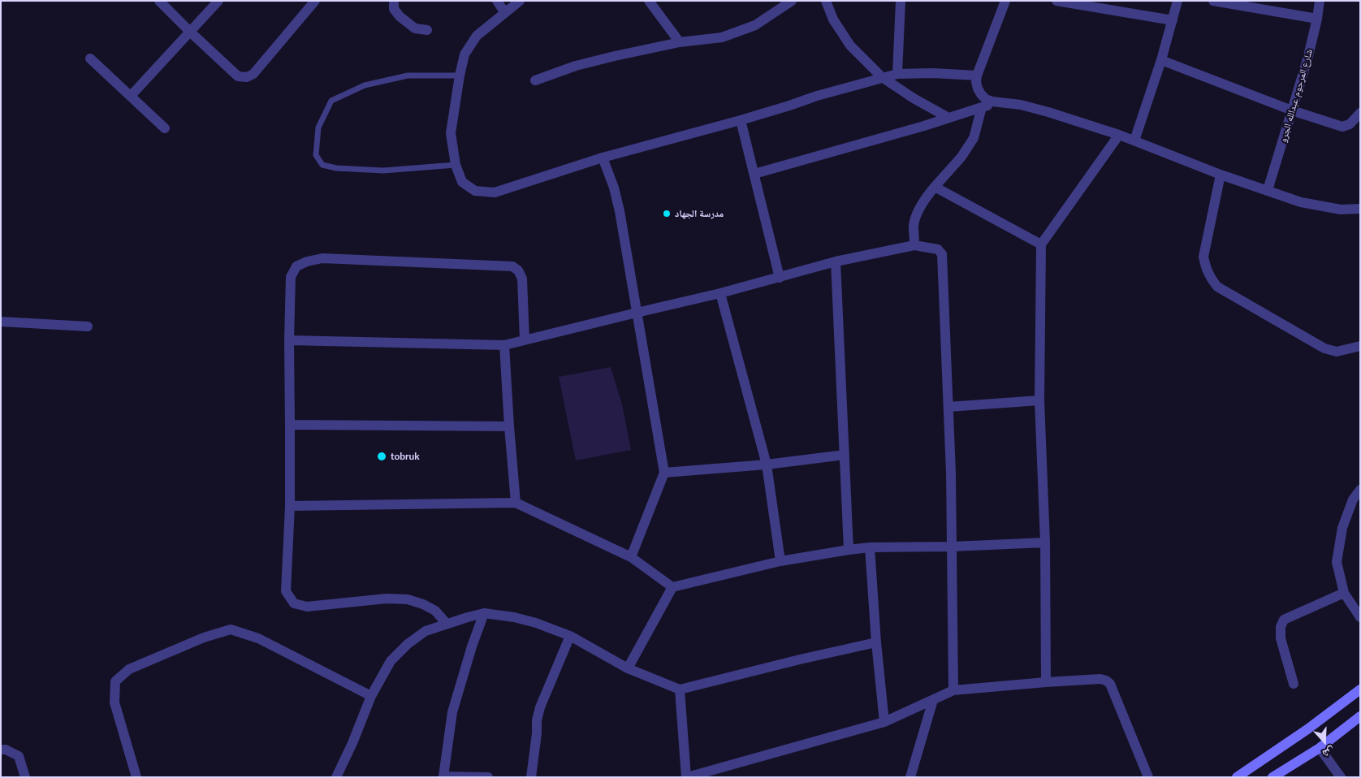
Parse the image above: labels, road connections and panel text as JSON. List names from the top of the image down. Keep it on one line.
{"streets":{"street":["شارع المرحوم عبدالله الجرو"]},"places":["مدرسة الجهاد","tobruk"],"north":"bottom"}
